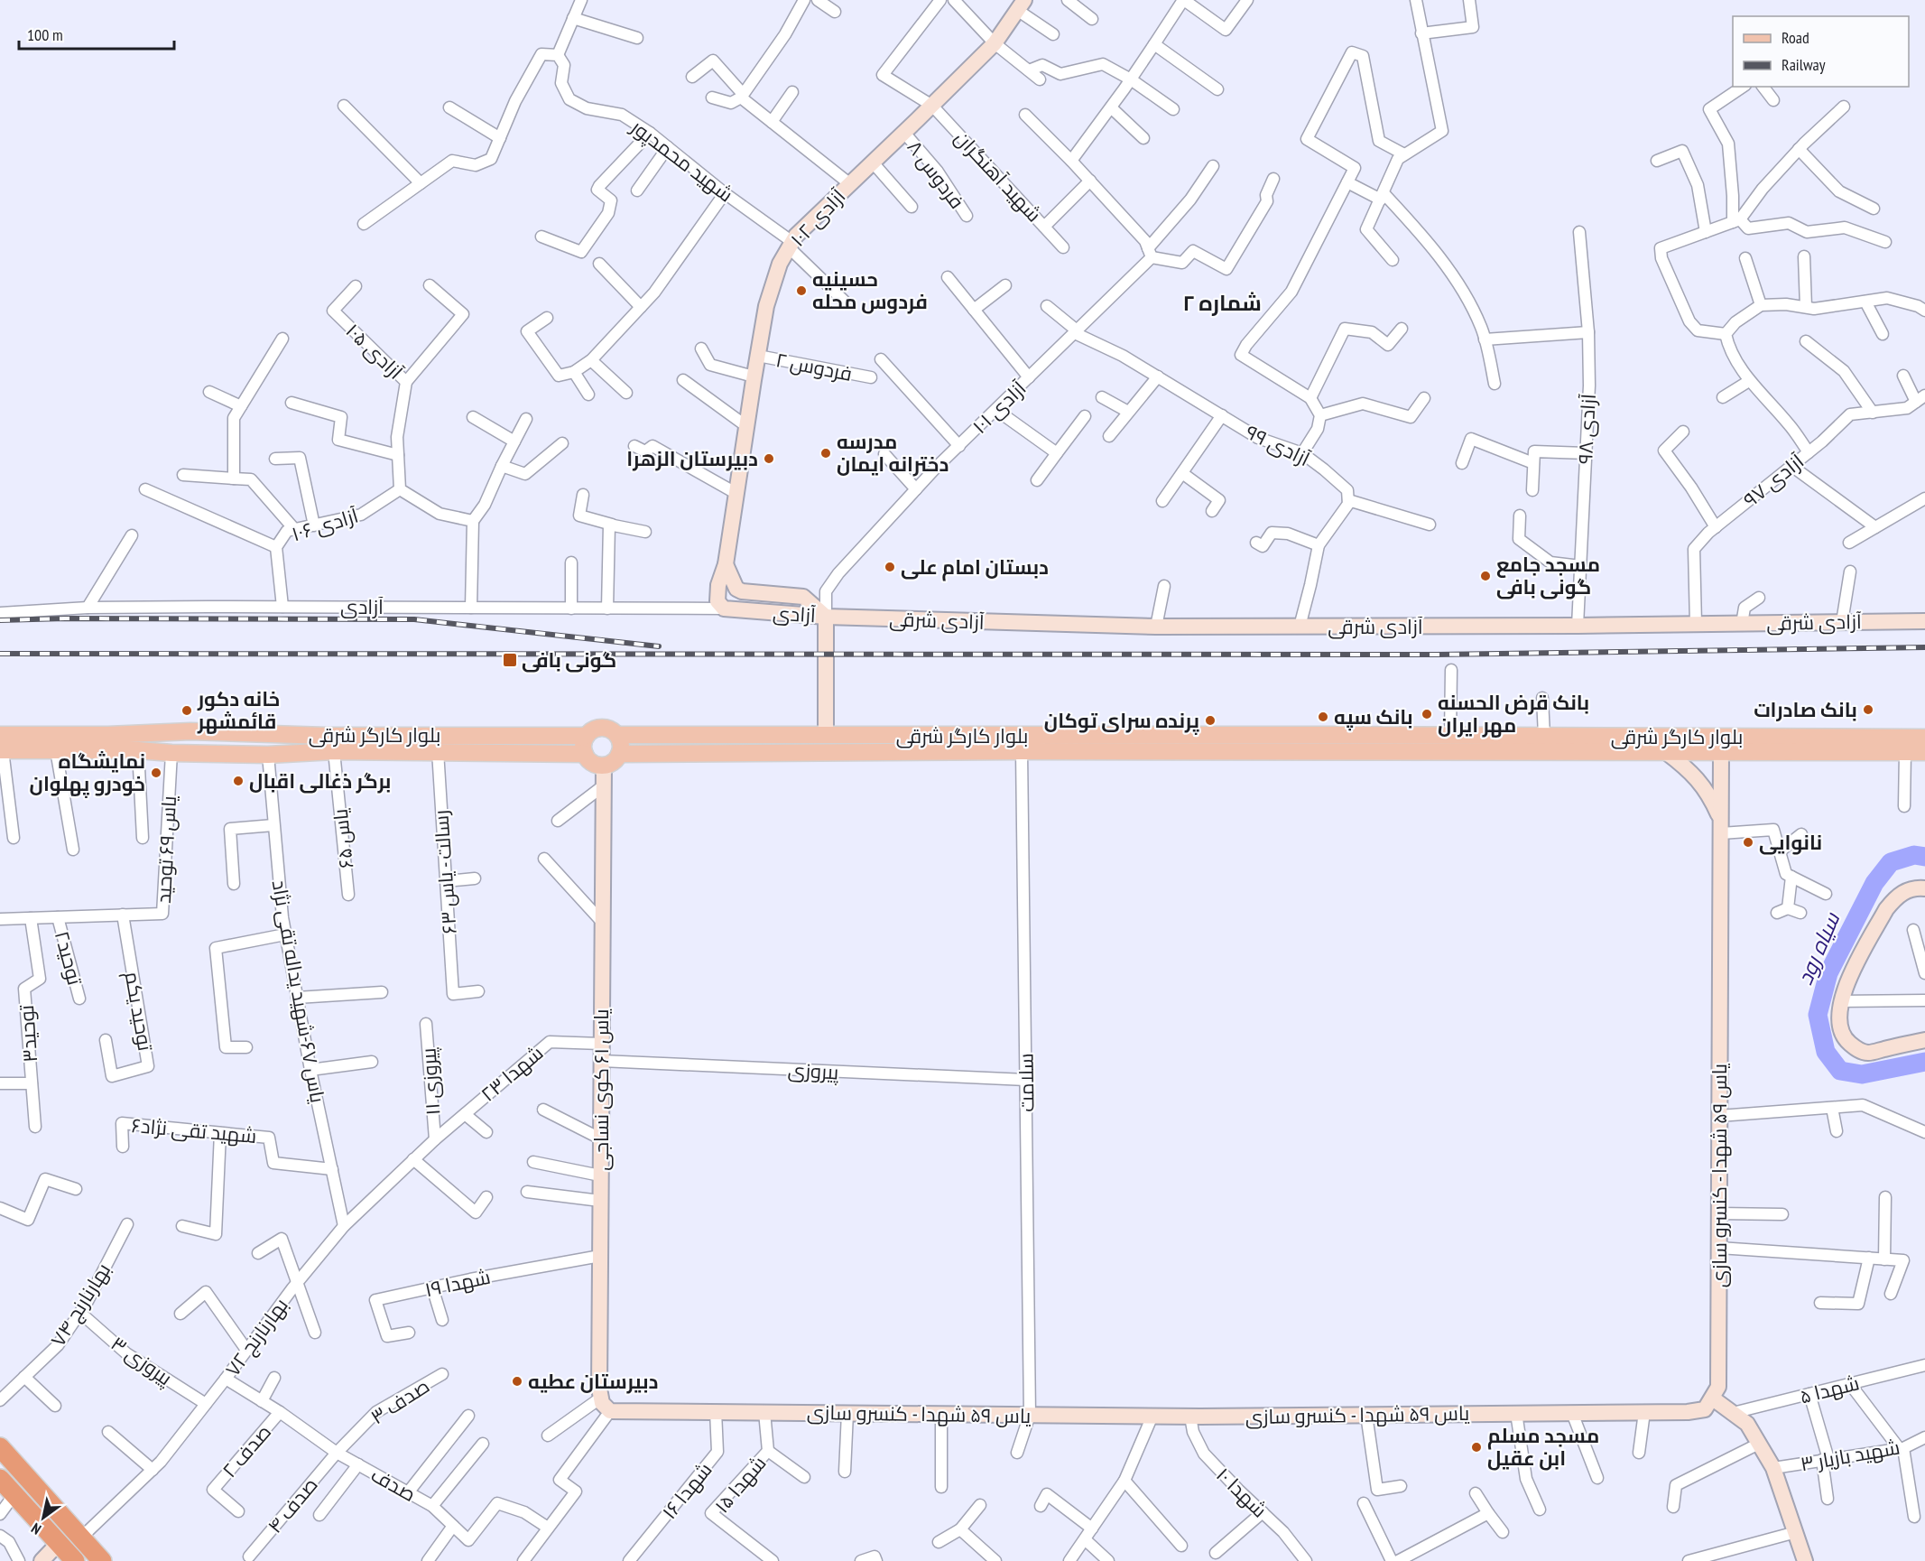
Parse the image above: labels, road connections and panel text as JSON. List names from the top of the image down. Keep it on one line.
{"streets":{"main road":["بلوار کارگر شرقی"],"street":["شهید محمدپور","فردوس ۸","شهید آهنگران","آزادی ۱۰۲","آزادی ۱۰۵","فردوس ۲","آزادی ۱۰۱","آزادی ۹۸","آزادی ٩٩","آزادی ۹۷","آزادی ۱۰۶","آزادی","آزادی شرقی","یاس ۶۵","یاس ۶۹ توحید","رسالت - یاس ۶۳","توحید۲","یاس ۶۷-شهید یداله تقی نژاد","توحید یکم","توحید۳","پیروزی","شهدا ۲۳","پیروزی ۱۱","سلامت","یاس ۶۱ کوی نساجی","شهید تقی نژاد۶","یاس ۵۹ شهدا - کنسرو سازی","شهدا ۱۹","بهارنارنج ۷۴","بهارنارنج ۷۲","پیروزی ۳","شهدا ۵","صدف ۳","صدف ۲","شهید بازیار ۳","صدف","شهدا ۱۵","شهدا ۱۶","شهدا ۱۰","صدف ۴"]},"crossings":[["شهید محمدپور","آزادی ۱۰۲"],["فردوس ۸","آزادی ۱۰۲"],["شهید آهنگران","آزادی ۱۰۲"],["آزادی ۱۰۲","فردوس ۲"],["آزادی ۱۰۲","آزادی"],["آزادی ۱۰۵","آزادی ۱۰۶"],["آزادی ۱۰۱","آزادی ٩٩"],["آزادی ۱۰۱","آزادی"],["آزادی ۱۰۱","آزادی شرقی"],["آزادی ۹۸","آزادی شرقی"],["آزادی ۹۷","آزادی شرقی"],["آزادی ۱۰۶","آزادی"],["آزادی","آزادی شرقی"],["بلوار کارگر شرقی","یاس ۶۵"],["بلوار کارگر شرقی","یاس ۶۹ توحید"],["بلوار کارگر شرقی","رسالت - یاس ۶۳"],["بلوار کارگر شرقی","یاس ۶۷-شهید یداله تقی نژاد"],["بلوار کارگر شرقی","سلامت"],["بلوار کارگر شرقی","یاس ۶۱ کوی نساجی"],["بلوار کارگر شرقی","یاس ۵۹ شهدا - کنسرو سازی"],["یاس ۶۹ توحید","توحید یکم"],["یاس ۶۷-شهید یداله تقی نژاد","شهید تقی نژاد۶"],["یاس ۶۷-شهید یداله تقی نژاد","بهارنارنج ۷۲"],["پیروزی","سلامت"],["پیروزی","یاس ۶۱ کوی نساجی"],["شهدا ۲۳","پیروزی ۱۱"],["شهدا ۲۳","یاس ۶۱ کوی نساجی"],["شهدا ۲۳","بهارنارنج ۷۲"],["پیروزی ۱۱","بهارنارنج ۷۲"],["سلامت","یاس ۵۹ شهدا - کنسرو سازی"],["یاس ۶۱ کوی نساجی","شهدا ۱۹"],["یاس ۵۹ شهدا - کنسرو سازی","شهدا ۱۵"],["یاس ۵۹ شهدا - کنسرو سازی","شهدا ۱۶"],["یاس ۵۹ شهدا - کنسرو سازی","شهدا ۱۰"],["بهارنارنج ۷۴","پیروزی ۳"],["بهارنارنج ۷۲","پیروزی ۳"],["بهارنارنج ۷۲","صدف"],["صدف ۳","صدف"],["صدف ۳","صدف ۴"],["صدف ۲","صدف"],["صدف","صدف ۴"]],"districts":["شماره ۲"],"water":["سیاه رود"],"places":{"other":["حسینیه فردوس محله","مدرسه دخترانه ایمان","دبیرستان الزهرا","دبستان امام علی","مسجد جامع گونی بافی","بانک صادرات","خانه دکور قائمشهر","بانک قرض الحسنه مهر ایران","بانک سپه","پرنده سرای توکان","نمایشگاه خودرو پهلوان","برگر ذغالی اقبال","نانوایی","دبیرستان عطیه","مسجد مسلم ابن عقیل"],"transit":["گونی بافی"]},"legend":["Road","Railway"],"scale_bar":"100 m","north":"bottom left"}
